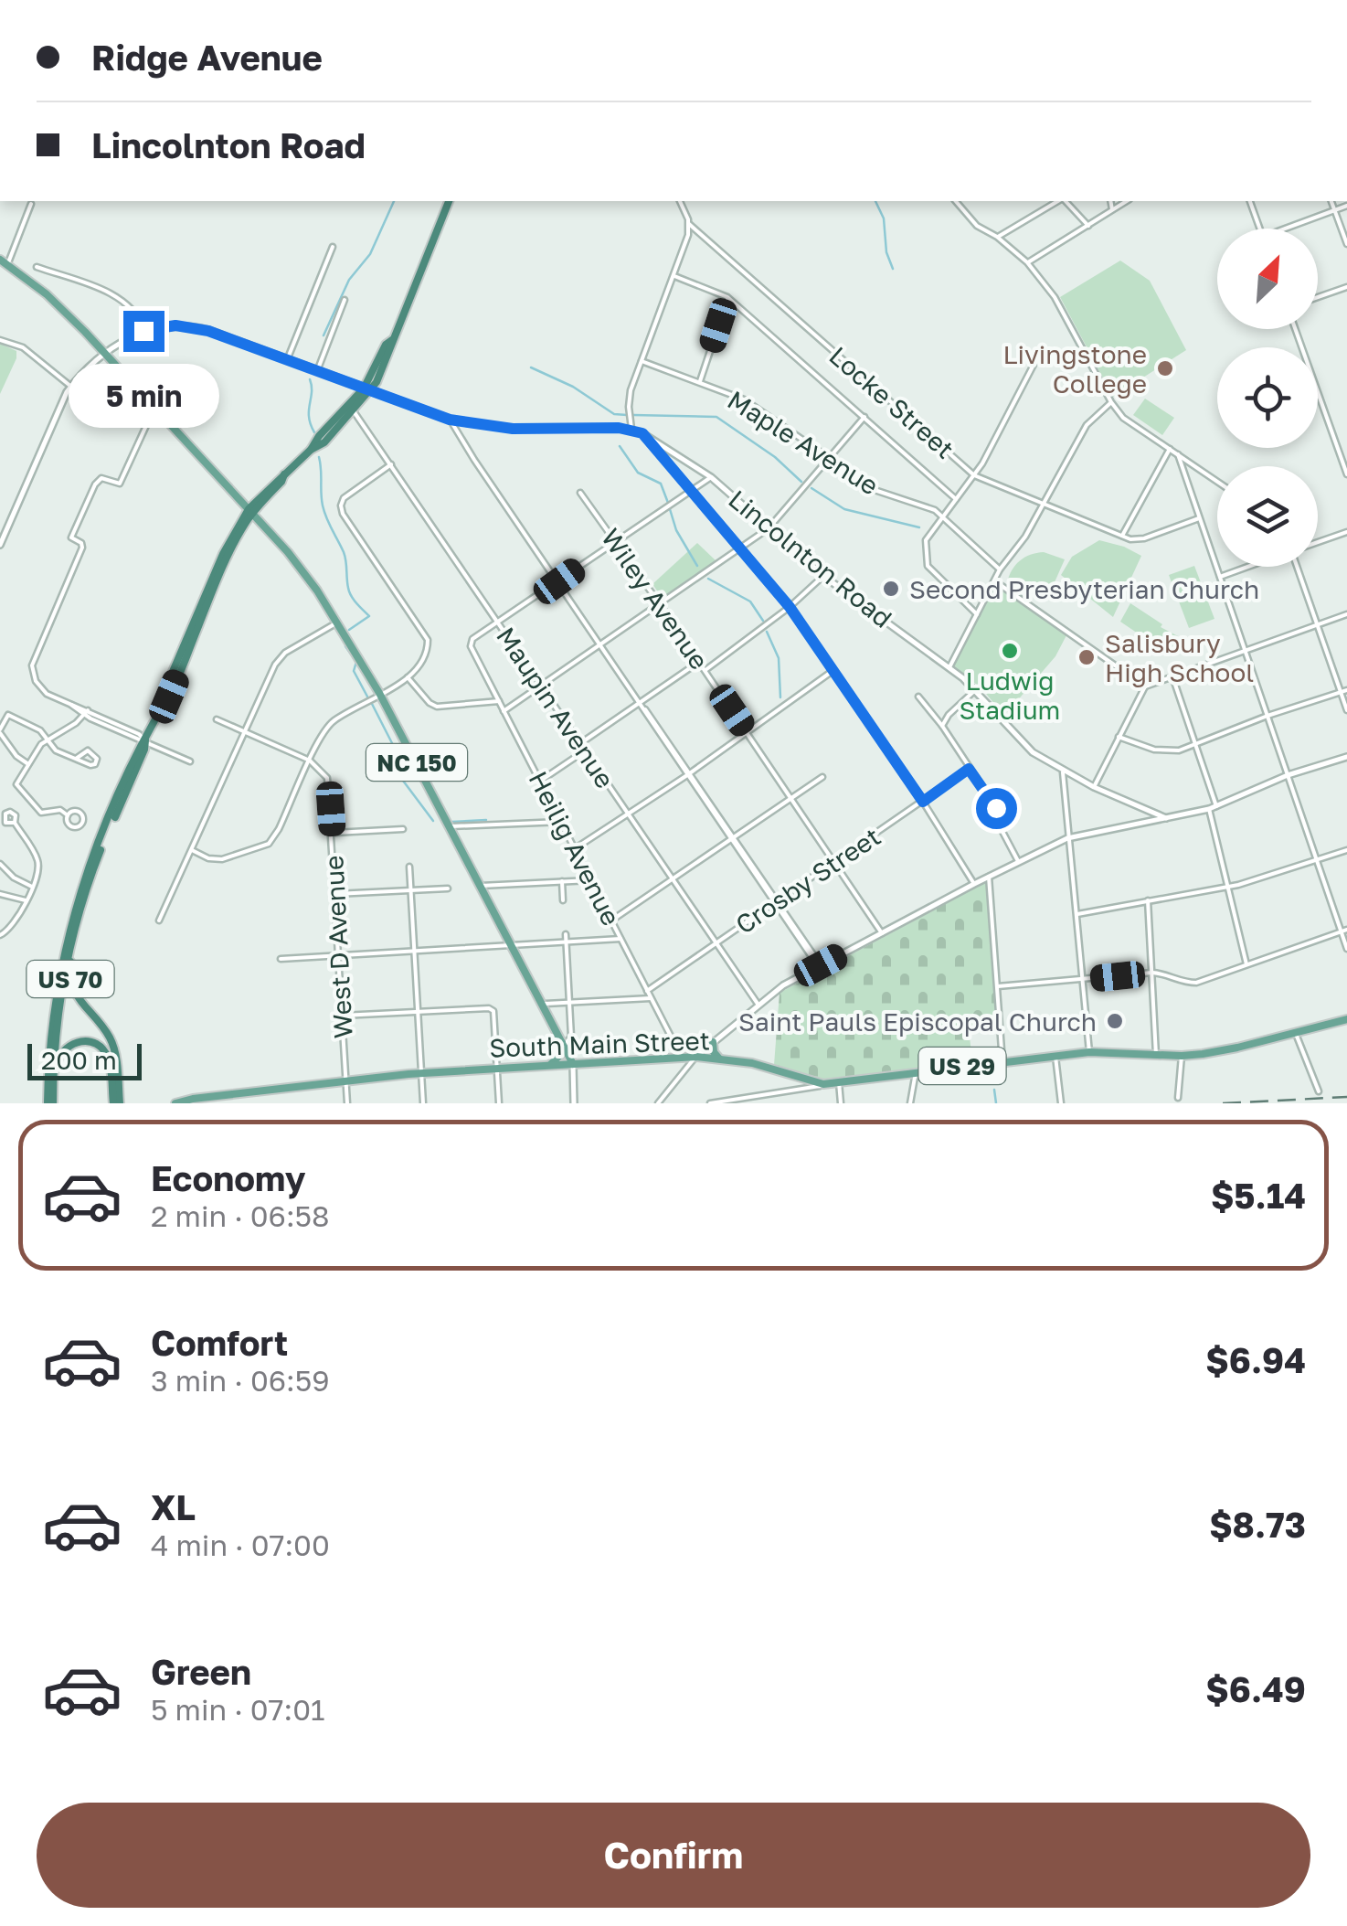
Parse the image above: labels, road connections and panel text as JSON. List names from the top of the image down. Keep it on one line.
{"streets":{"highway":["US 70"],"main road":["NC 150","South Main Street","US 29"],"street":["Locke Street","Maple Avenue","Lincolnton Road","Wiley Avenue","Maupin Avenue","Heilig Avenue","Crosby Street","West D Avenue"]},"crossings":[["Lincolnton Road","NC 150"],["Lincolnton Road","US 70"],["Wiley Avenue","Crosby Street"],["Maupin Avenue","Heilig Avenue"],["Maupin Avenue","Crosby Street"],["Maupin Avenue","US 70"],["NC 150","US 70"],["NC 150","South Main Street"],["Heilig Avenue","Crosby Street"],["Heilig Avenue","South Main Street"],["West D Avenue","South Main Street"]],"places":["Livingstone College","Second Presbyterian Church","Ludwig Stadium","Salisbury High School","Saint Pauls Episcopal Church"],"scale_bar":"200 m","north":"top right","page":{"banner":["Ridge Avenue","Lincolnton Road"],"bubble":"5 min","scale":"200 m","list":[{"name":"Economy","note":"2 min · 06:58","value":"$5.14"},{"name":"Comfort","note":"3 min · 06:59","value":"$6.94"},{"name":"XL","note":"4 min · 07:00","value":"$8.73"},{"name":"Green","note":"5 min · 07:01","value":"$6.49"}],"buttons":"Confirm"}}
